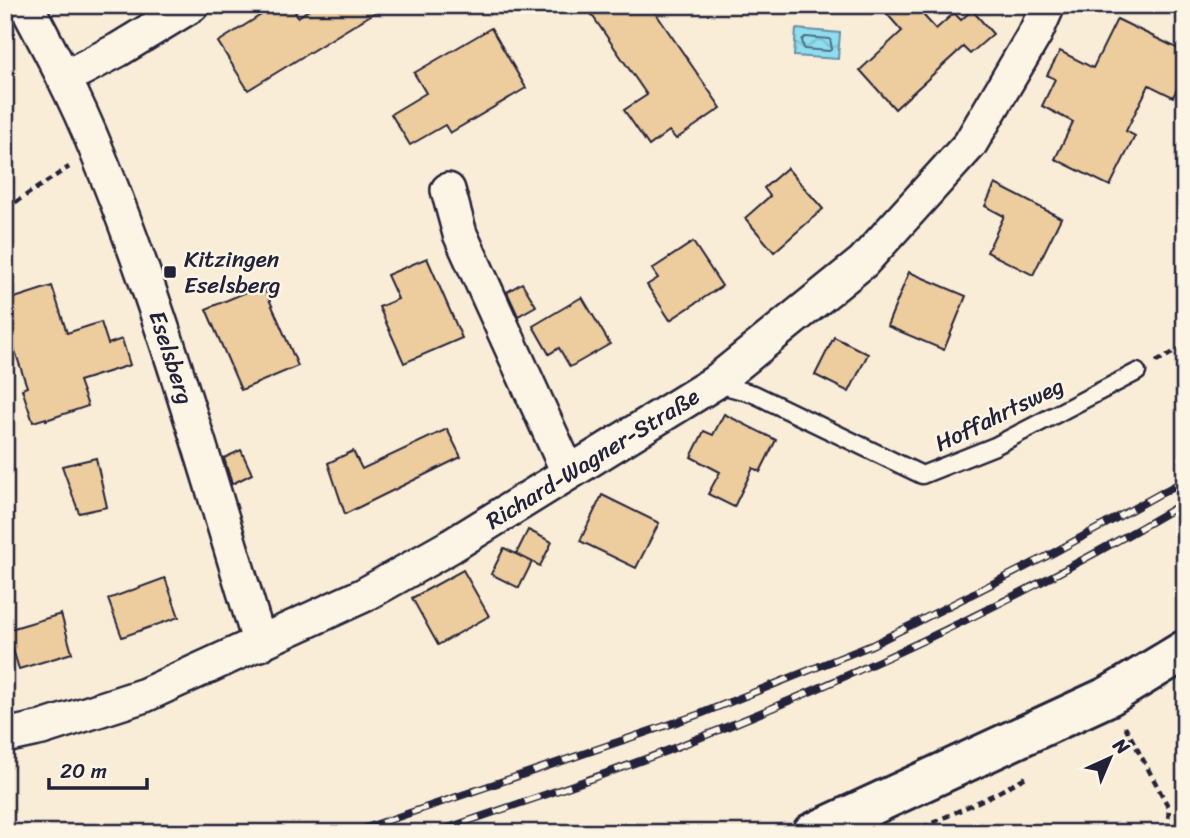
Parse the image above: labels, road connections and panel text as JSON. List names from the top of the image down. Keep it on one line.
{"streets":{"street":["Eselsberg","Richard-Wagner-Straße"],"lane":["Hoffahrtsweg"]},"crossings":[["Eselsberg","Richard-Wagner-Straße"],["Hoffahrtsweg","Richard-Wagner-Straße"]],"places":{"transit":["Kitzingen Eselsberg"]},"scale_bar":"20 m","north":"top right"}
